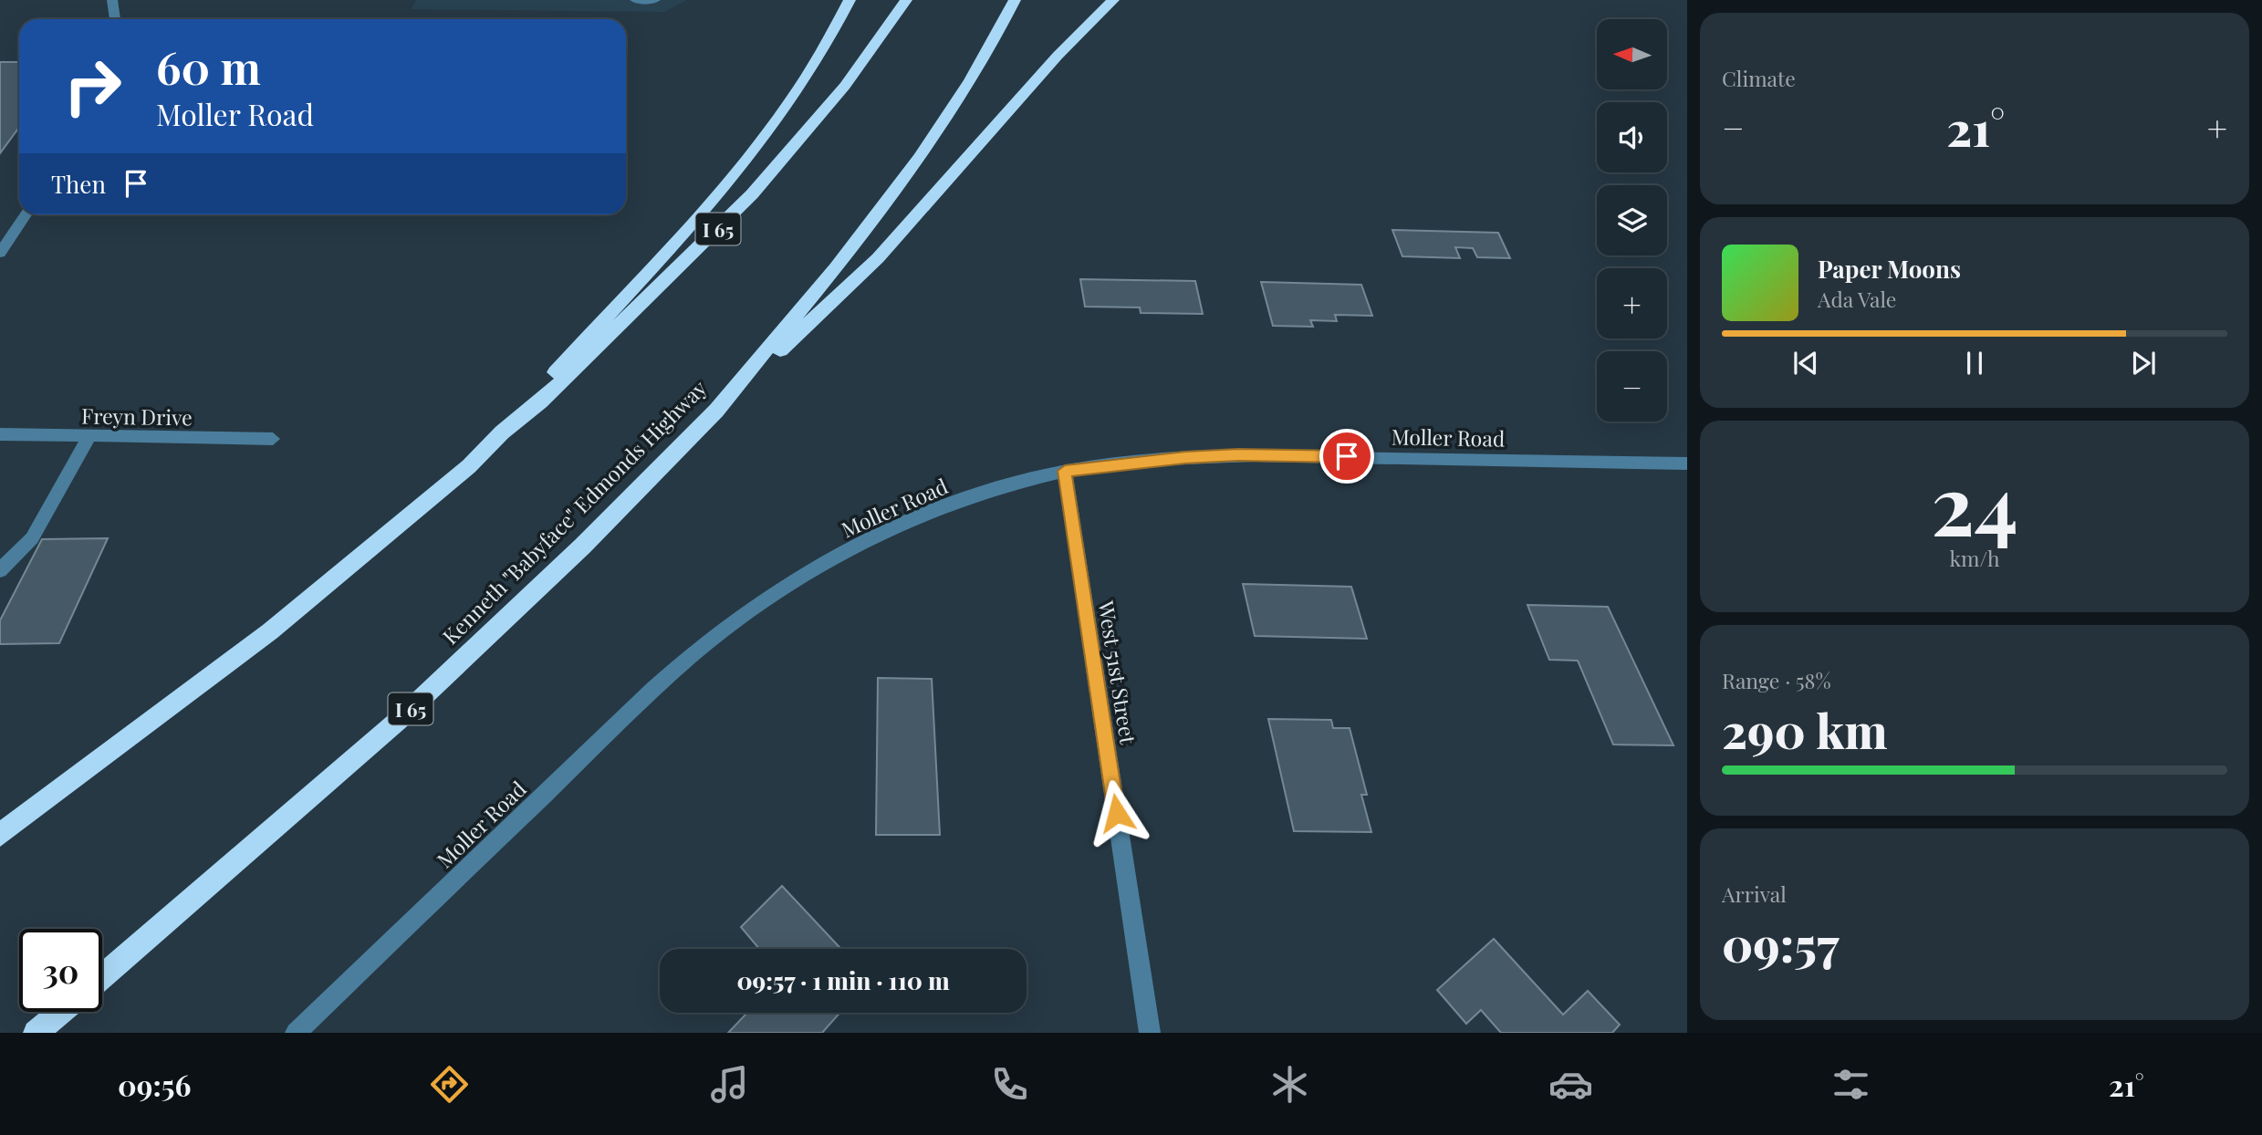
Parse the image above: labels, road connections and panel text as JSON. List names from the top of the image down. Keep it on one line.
{"streets":{"highway":["I 65","Kenneth \"Babyface\" Edmonds Highway"],"street":["Freyn Drive","Moller Road","West 51st Street"]},"crossings":[["Moller Road","West 51st Street"]],"north":"left","page":{"tile":["Climate",["24","km/h"],["Range · 58%","290 km"],["Arrival","09:57"]],"map_buttons":["+","−"],"turn":["60 m","Moller Road"],"heat":["−","21°","+"],"then":"Then","song":["Paper Moons","Ada Vale"],"limit":"30","trip":"09:57 · 1 min · 110 m","tabs":["09:56","21°"]}}
